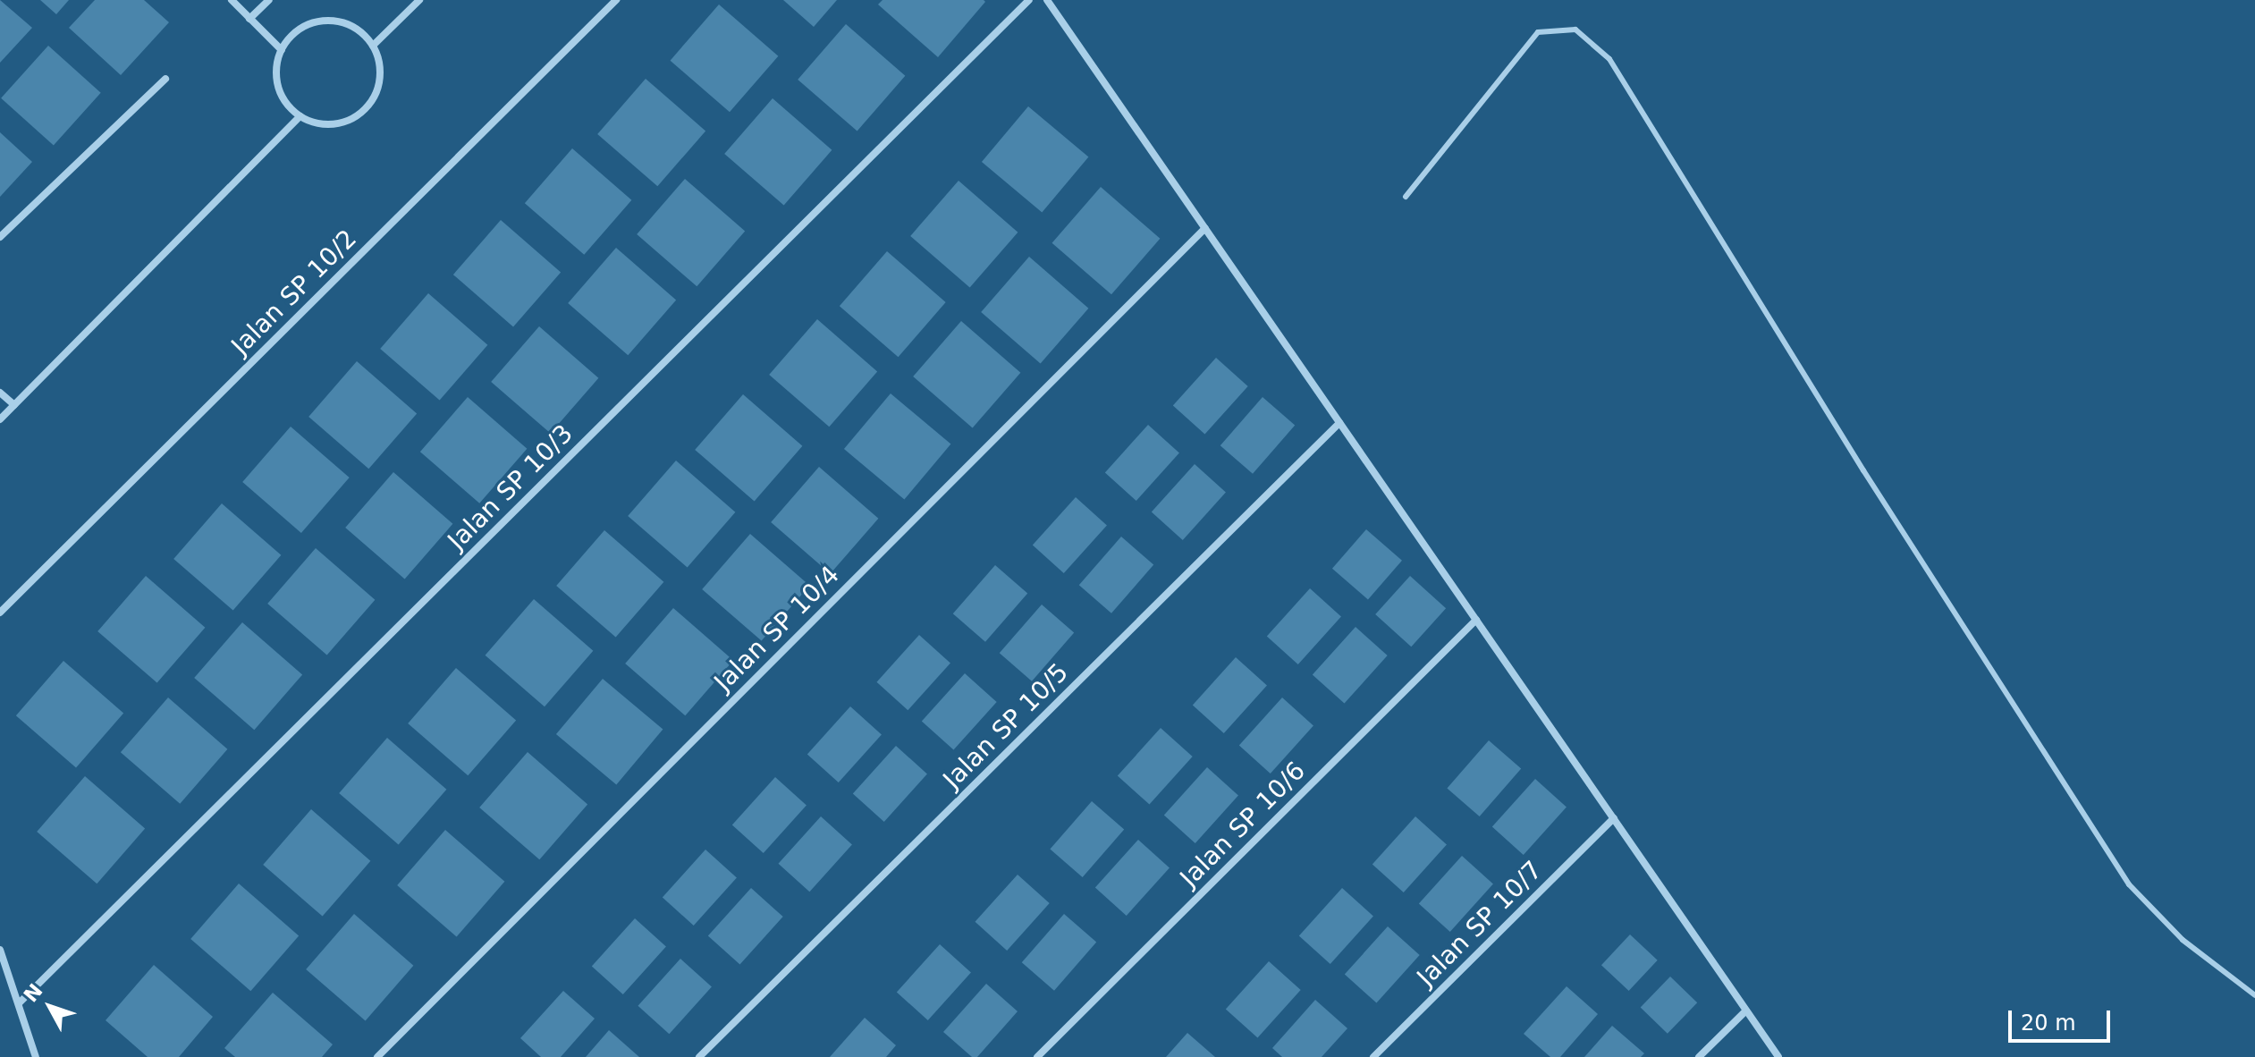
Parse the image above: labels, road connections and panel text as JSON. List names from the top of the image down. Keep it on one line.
{"streets":{"street":["Jalan SP 10/2","Jalan SP 10/3","Jalan SP 10/4","Jalan SP 10/5","Jalan SP 10/6","Jalan SP 10/7"]},"scale_bar":"20 m","north":"top left"}
